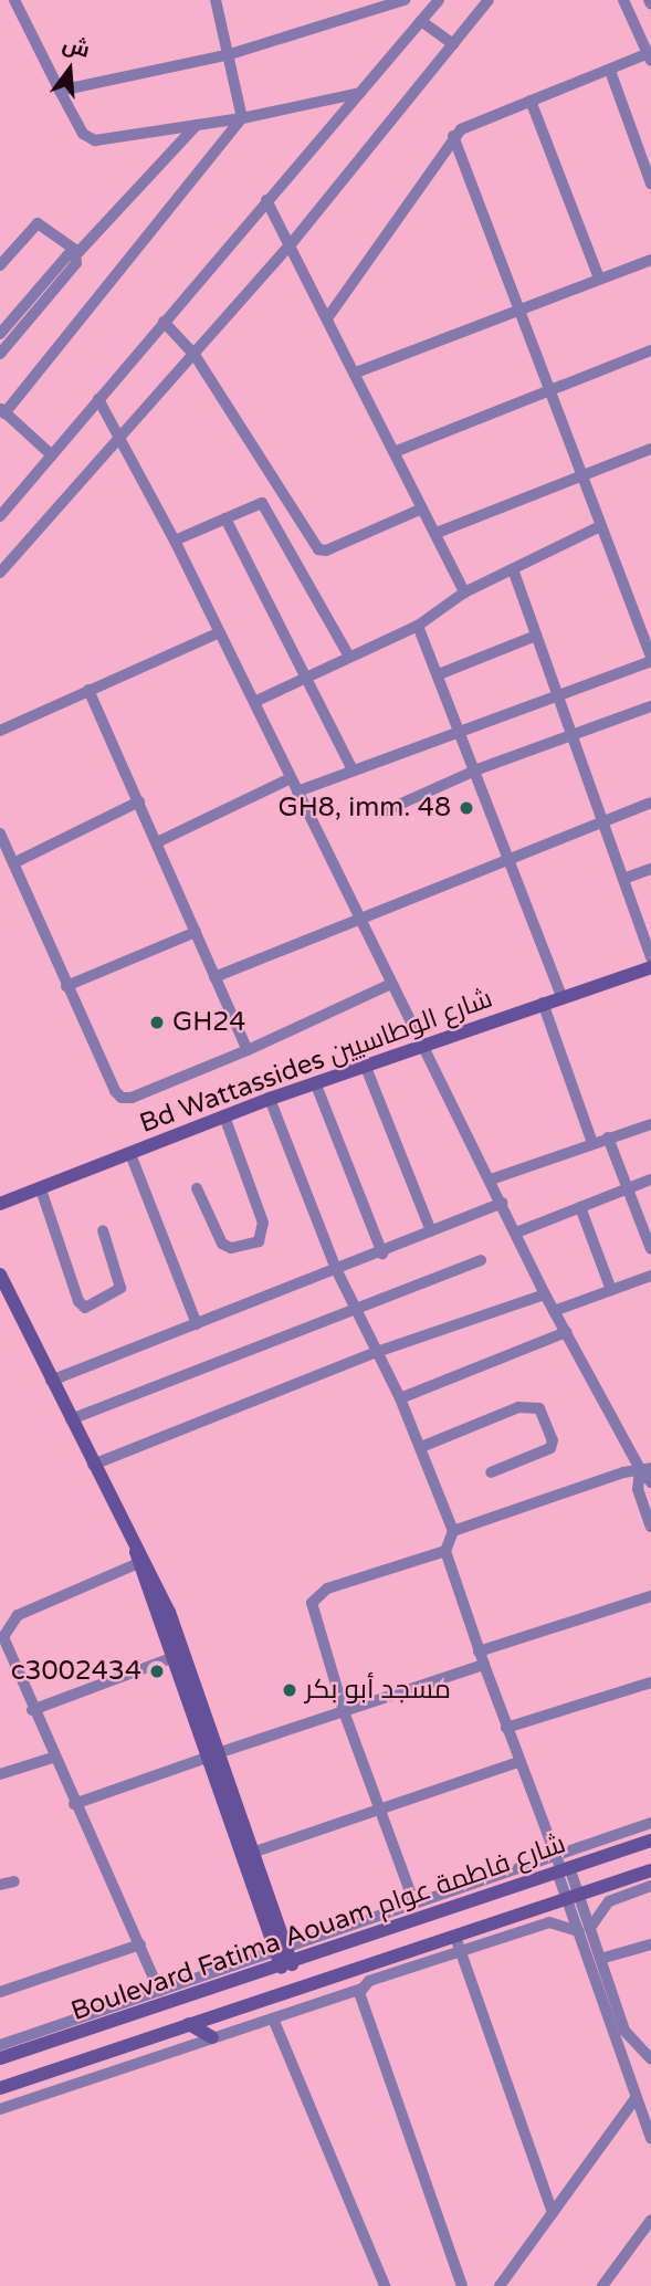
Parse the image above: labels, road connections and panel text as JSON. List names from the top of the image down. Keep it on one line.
{"streets":{"street":["Bd Wattassides شارع الوطاسيين","Boulevard Fatima Aouam شارع فاطمة عوام"]},"places":["GH8, imm. 48","GH24","c3002434","مسجد أبو بكر"],"north":"top"}
